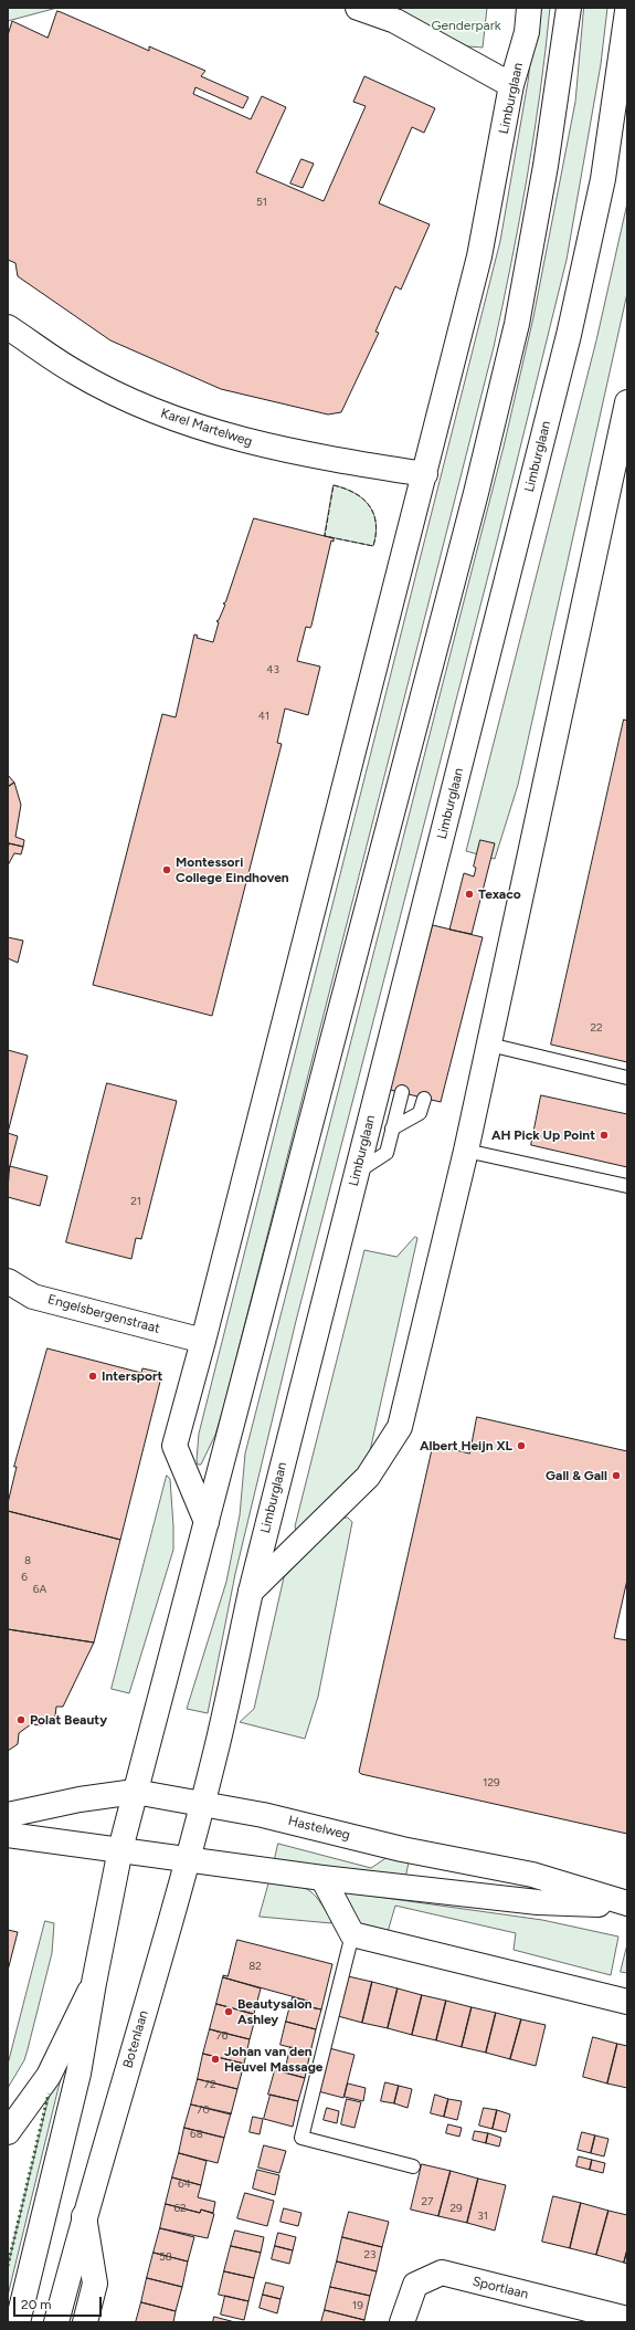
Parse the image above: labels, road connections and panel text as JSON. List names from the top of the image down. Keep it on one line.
{"streets":{"street":["Limburglaan","Karel Martelweg","Engelsbergenstraat","Hastelweg","Botenlaan","Sportlaan"]},"crossings":[["Limburglaan","Karel Martelweg"],["Limburglaan","Engelsbergenstraat"],["Limburglaan","Hastelweg"],["Limburglaan","Botenlaan"],["Hastelweg","Botenlaan"]],"parks":["Genderpark"],"places":["Montessori College Eindhoven","Texaco","AH Pick Up Point","Intersport","Albert Heijn XL","Gall & Gall","Polat Beauty","Beautysalon Ashley","Johan van den Heuvel Massage"],"house_numbers":["51","43","41","22","21","8","6","6A","129","82","76","72","70","68","64","27","62","29","31","23","58","19"],"scale_bar":"20 m"}
